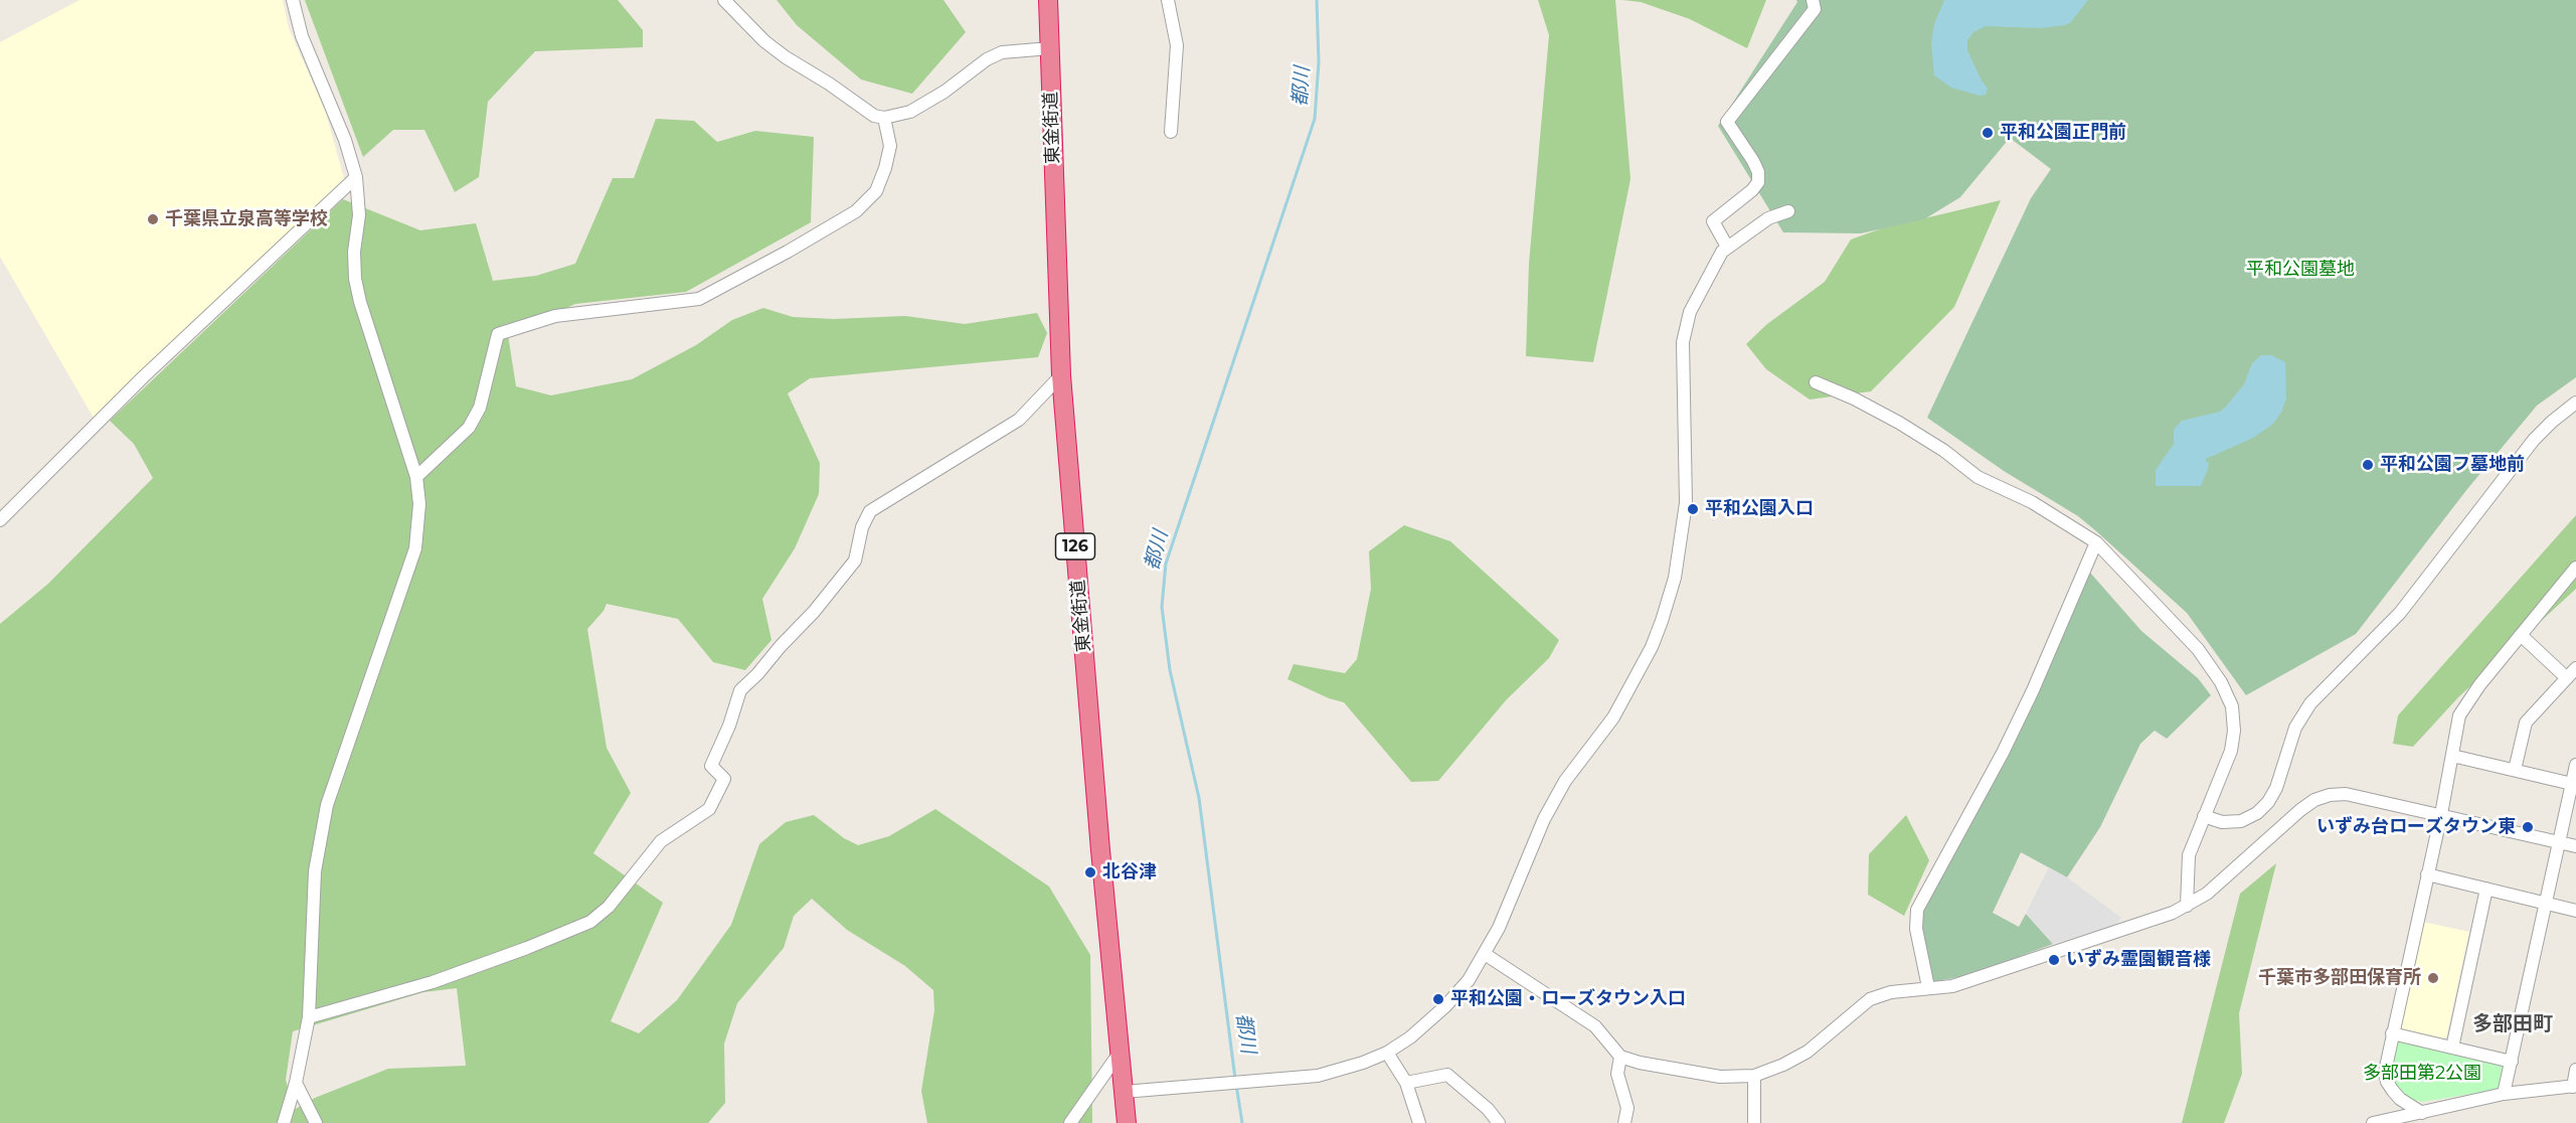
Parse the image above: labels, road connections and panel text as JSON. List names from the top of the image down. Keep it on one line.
{"streets":{"highway":["東金街道","126"]},"districts":["多部田町"],"water":["都川"],"parks":["平和公園墓地","多部田第2公園"],"places":["平和公園正門前","千葉県立泉高等学校","平和公園フ墓地前","平和公園入口","いずみ台ローズタウン東","北谷津","いずみ霊園観音様","千葉市多部田保育所","平和公園・ローズタウン入口"]}
